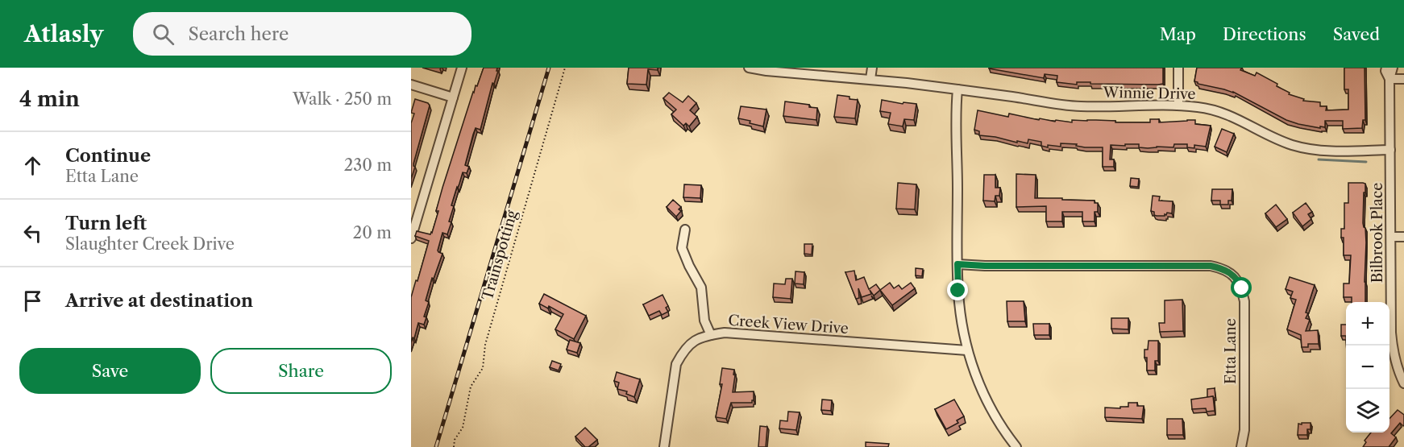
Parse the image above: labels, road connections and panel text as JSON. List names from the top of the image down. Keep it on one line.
{"streets":{"street":["Winnie Drive","Bilbrook Place","Creek View Drive","Etta Lane"],"path":["Trainspotting"]},"crossings":[["Winnie Drive","Bilbrook Place"]],"page":{"header":"Atlasly","search":"Search here","nav":["Map","Directions","Saved"],"heading":["4 min","Walk · 250 m"],"list":[["Continue","Etta Lane","230 m"],["Turn left","Slaughter Creek Drive","20 m"],"Arrive at destination"],"map_buttons":["+","−"],"buttons":["Save","Share"]}}
